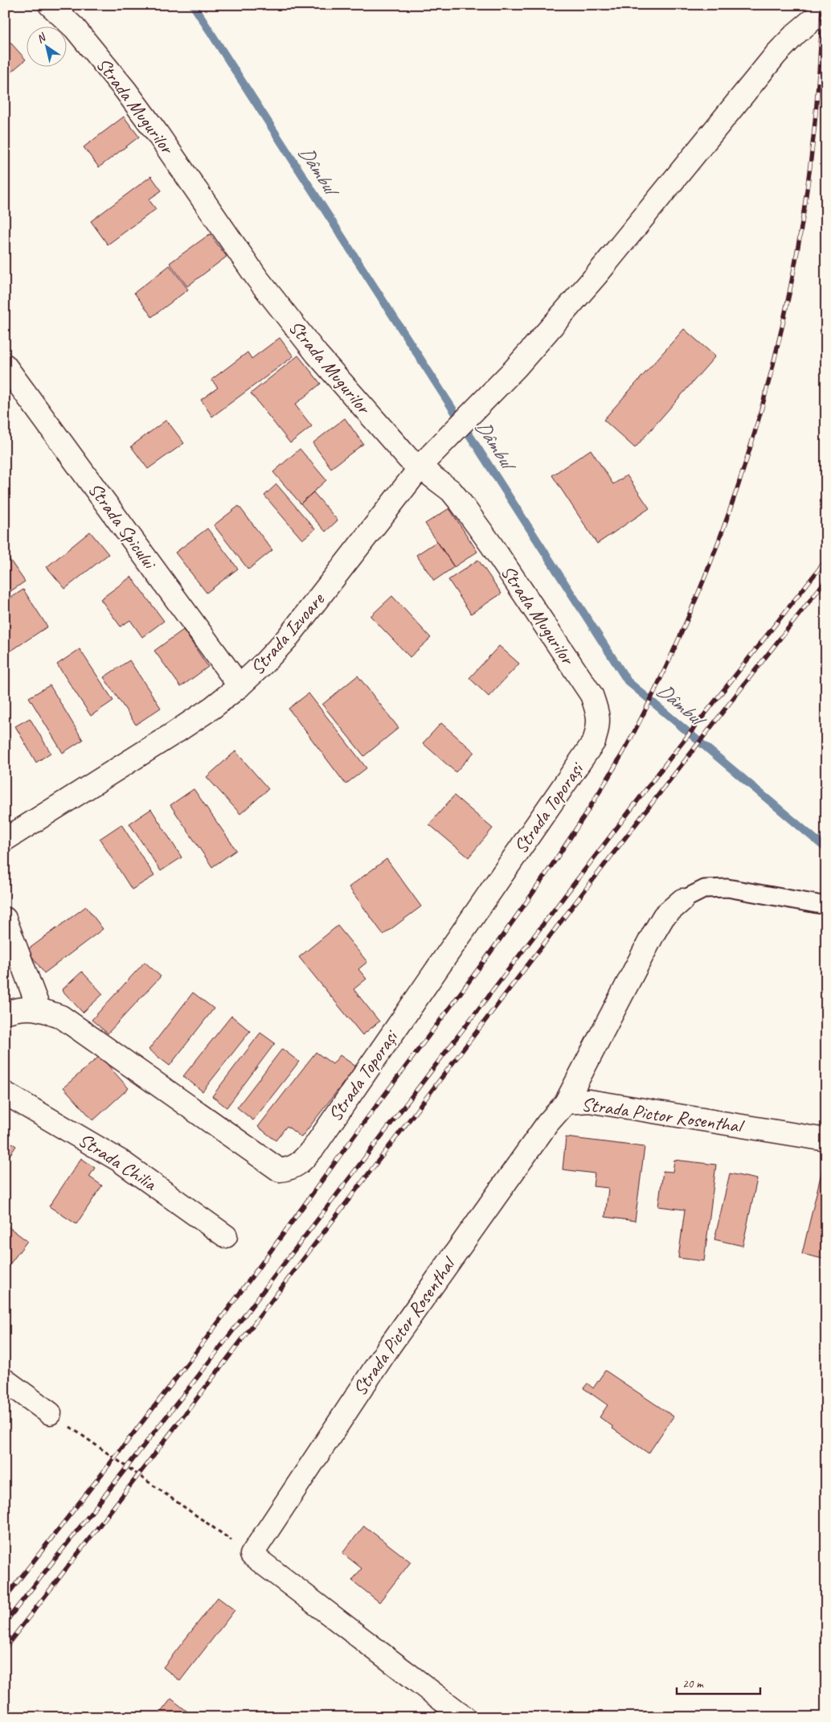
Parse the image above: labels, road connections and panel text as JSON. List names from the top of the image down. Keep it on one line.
{"streets":{"street":["Strada Mugurilor","Strada Spicului","Strada Izvoare","Strada Toporași","Strada Pictor Rosenthal","Strada Chilia"]},"crossings":[["Strada Mugurilor","Strada Izvoare"],["Strada Mugurilor","Strada Toporași"],["Strada Spicului","Strada Izvoare"]],"water":["Dâmbul"],"scale_bar":"20 m","north":"top left"}
